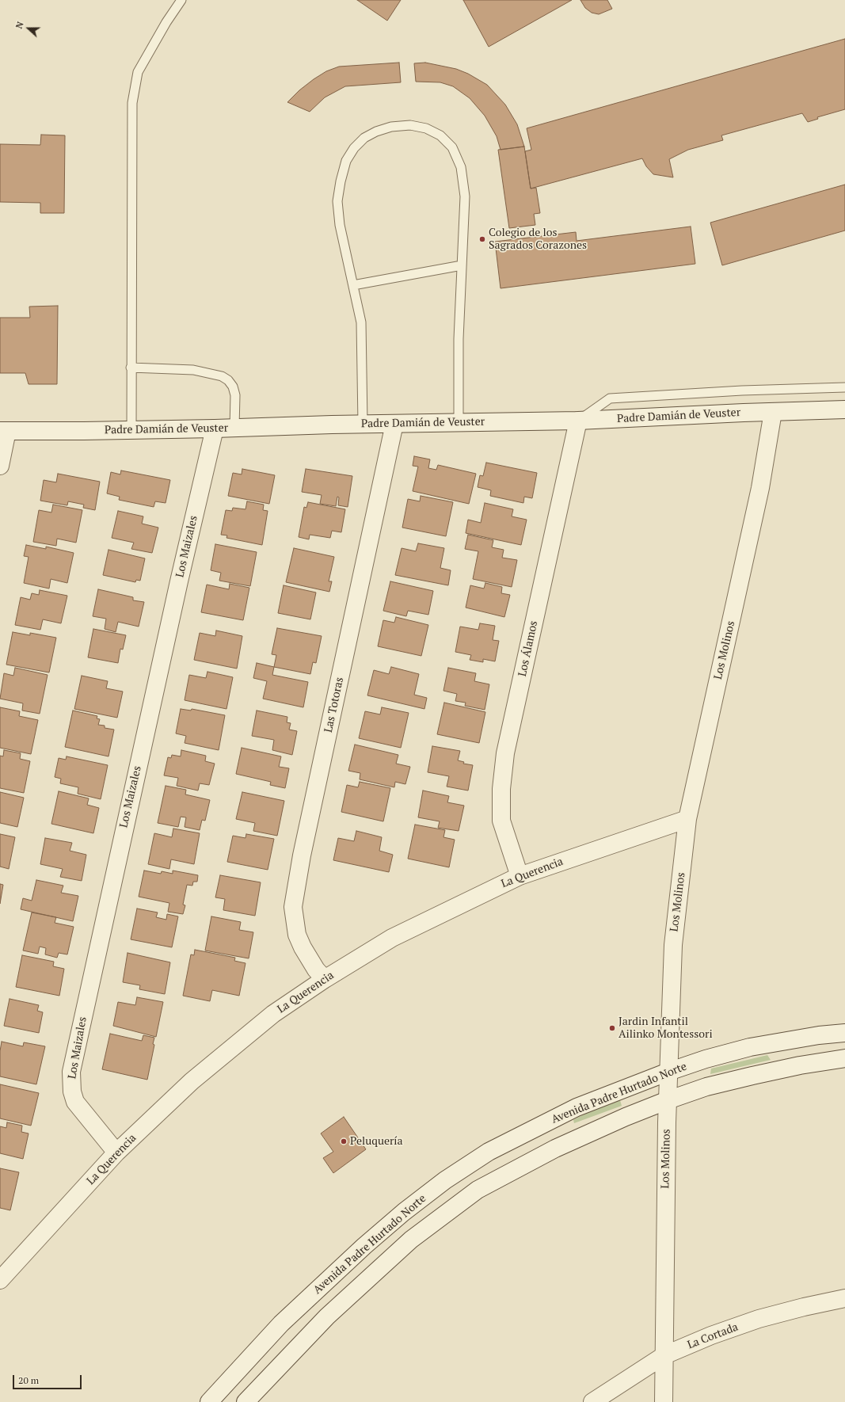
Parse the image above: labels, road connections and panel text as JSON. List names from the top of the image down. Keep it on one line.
{"streets":{"street":["Padre Damián de Veuster","Los Maizales","Los Álamos","Los Molinos","Las Totoras","La Querencia","Avenida Padre Hurtado Norte","La Cortada"]},"crossings":[["Padre Damián de Veuster","Los Maizales"],["Padre Damián de Veuster","Los Álamos"],["Padre Damián de Veuster","Los Molinos"],["Padre Damián de Veuster","Las Totoras"],["Los Maizales","La Querencia"],["Los Álamos","La Querencia"],["Los Molinos","La Querencia"],["Los Molinos","Avenida Padre Hurtado Norte"],["Los Molinos","La Cortada"],["Las Totoras","La Querencia"]],"places":["Colegio de los Sagrados Corazones","Jardin Infantil Ailinko Montessori","Peluquería"],"scale_bar":"20 m","north":"left"}
